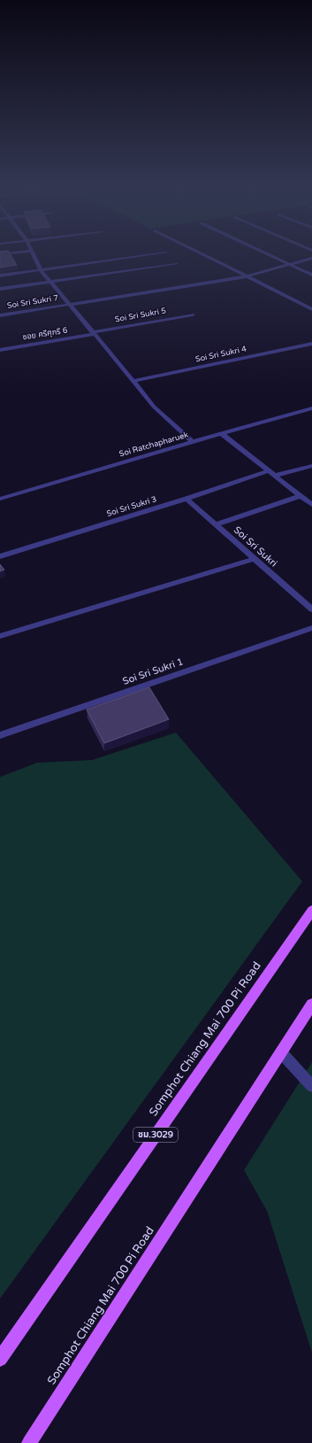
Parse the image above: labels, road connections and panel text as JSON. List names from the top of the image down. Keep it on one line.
{"streets":{"main road":["Somphot Chiang Mai 700 Pi Road","ชม.3029"],"street":["Soi Sri Sukri 7","Soi Sri Sukri 5","ซอย ศรีศุกรี 6","Soi Sri Sukri 4","Soi Ratchapharuek","Soi Sri Sukri 3","Soi Sri Sukri","Soi Sri Sukri 1"]},"crossings":[["Soi Sri Sukri 5","ซอย ศรีศุกรี 6"],["Soi Sri Sukri 3","Soi Sri Sukri"]]}
